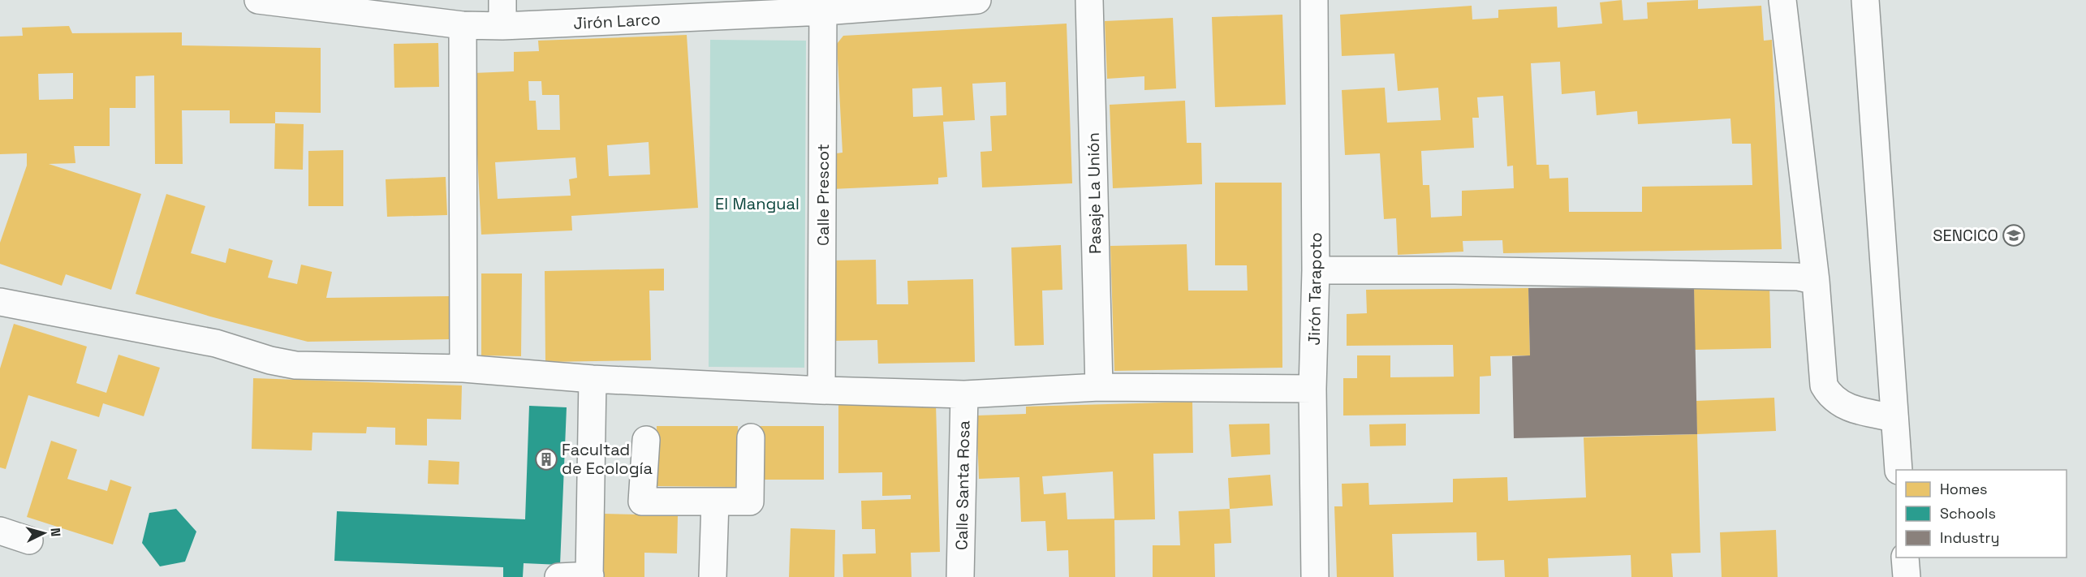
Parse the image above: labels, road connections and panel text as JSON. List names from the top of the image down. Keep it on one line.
{"streets":{"main road":["Jirón Larco","Pasaje La Unión","Calle Prescot","Jirón Tarapoto","Calle Santa Rosa"]},"crossings":[["Jirón Larco","Calle Prescot"]],"parks":["El Mangual"],"places":{"school or university":["SENCICO"],"building":["Facultad de Ecología"]},"legend":["Homes","Schools","Industry"],"north":"right"}
